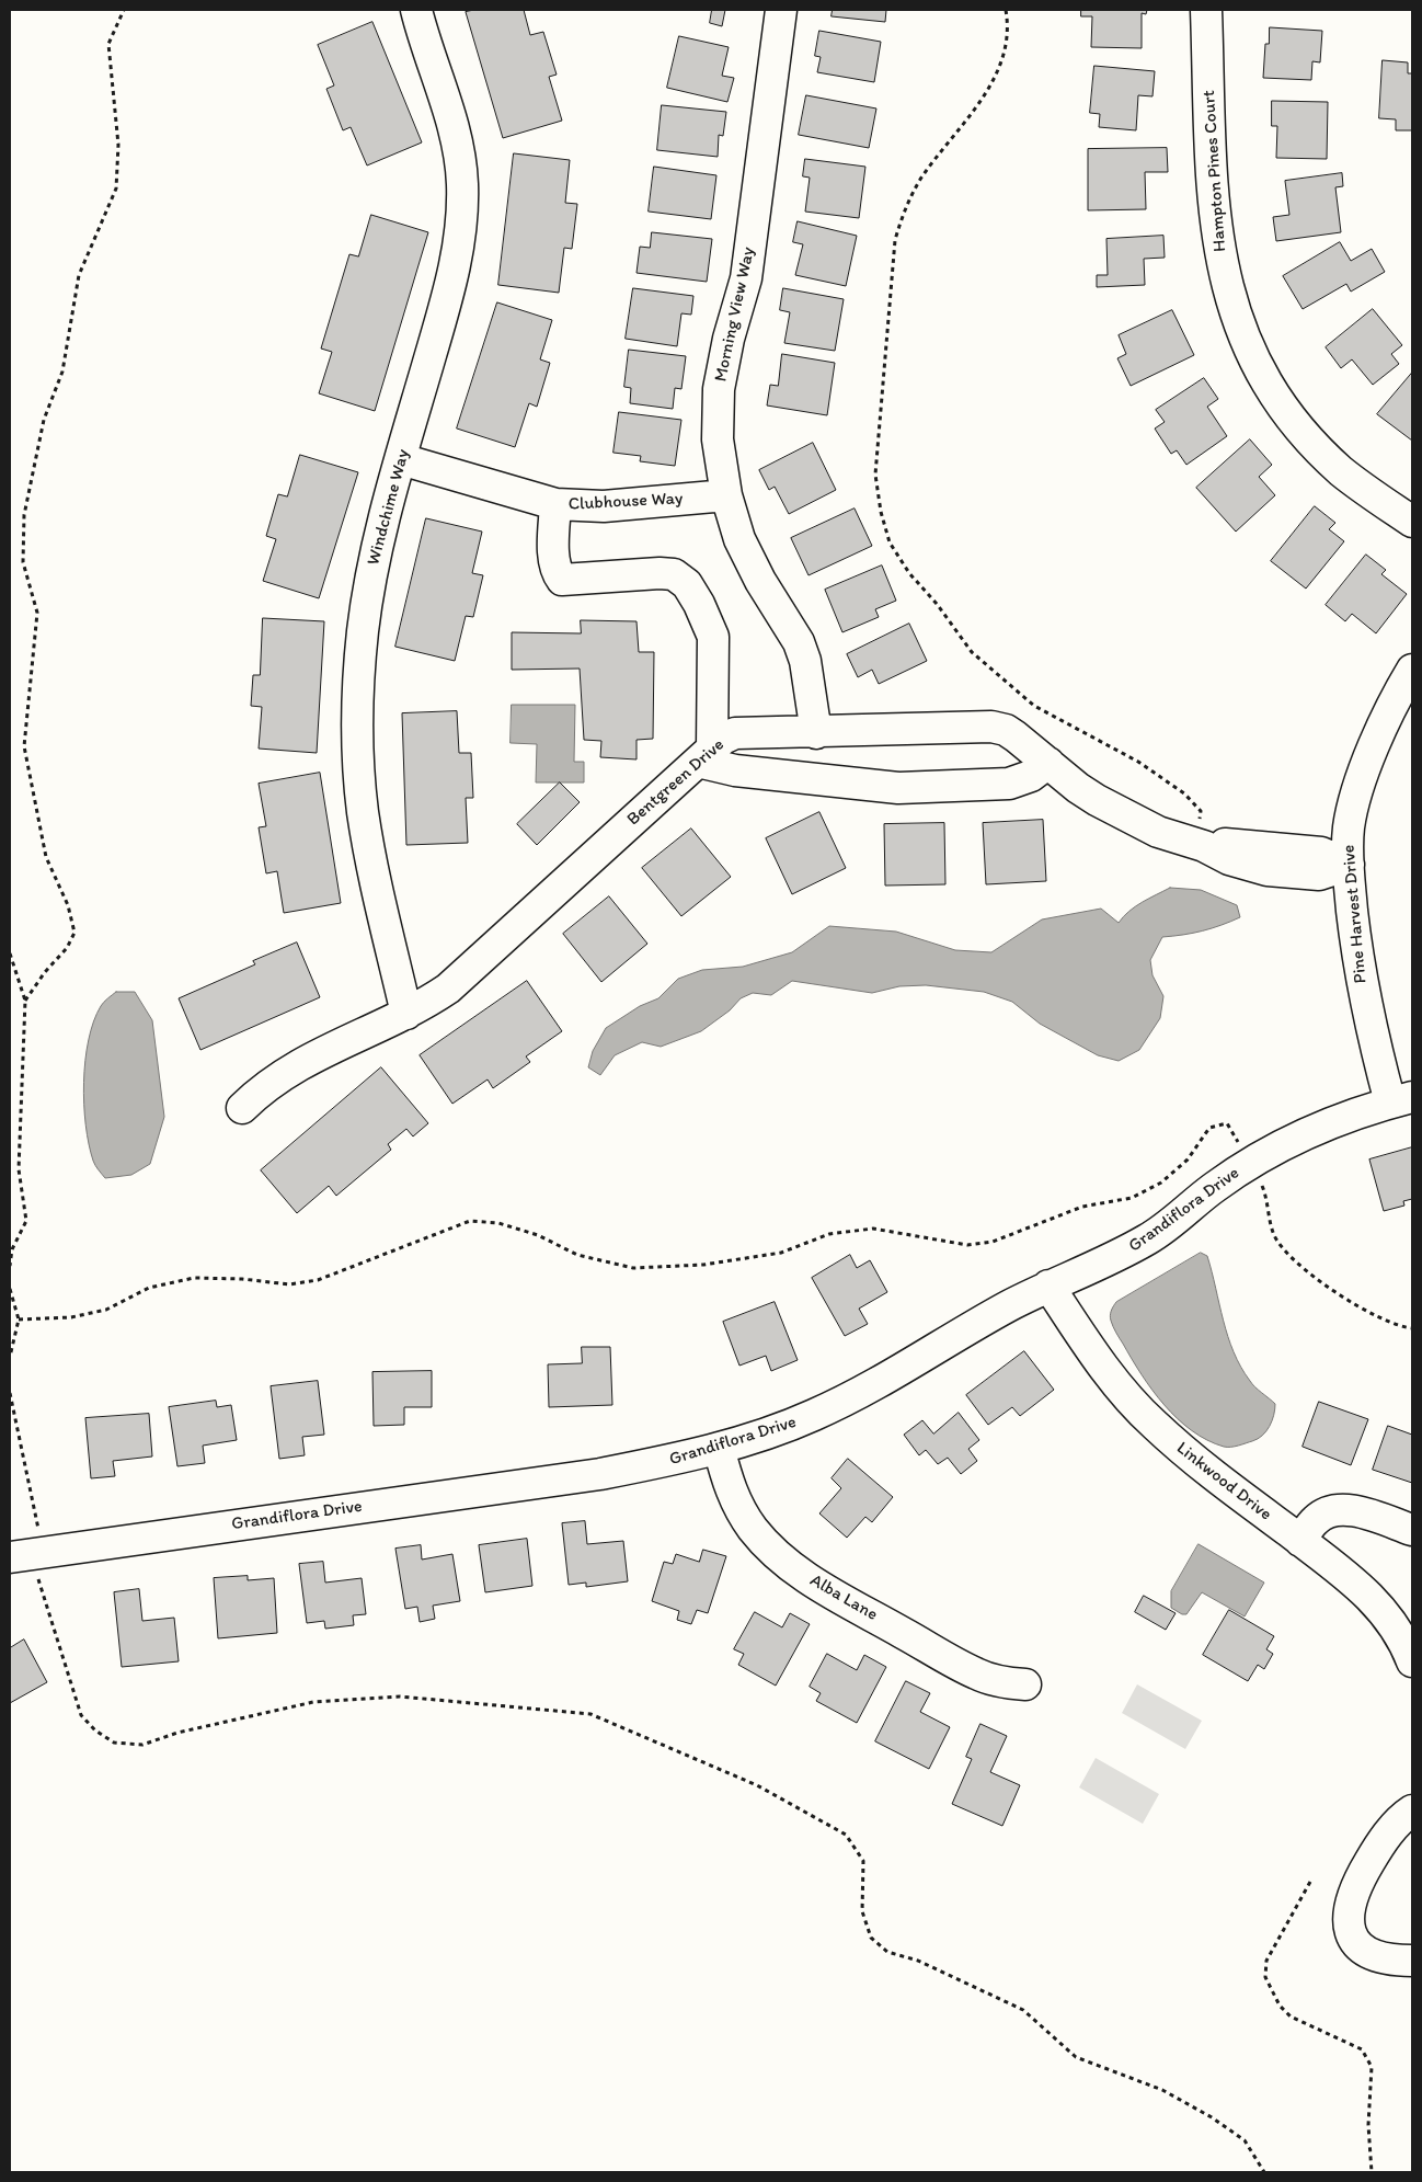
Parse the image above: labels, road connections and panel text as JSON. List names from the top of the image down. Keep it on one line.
{"streets":{"street":["Hampton Pines Court","Morning View Way","Clubhouse Way","Windchime Way","Bentgreen Drive","Pine Harvest Drive","Grandiflora Drive","Linkwood Drive","Alba Lane"]},"crossings":[["Morning View Way","Clubhouse Way"],["Morning View Way","Bentgreen Drive"],["Clubhouse Way","Windchime Way"],["Windchime Way","Bentgreen Drive"],["Bentgreen Drive","Pine Harvest Drive"],["Pine Harvest Drive","Grandiflora Drive"],["Grandiflora Drive","Linkwood Drive"],["Grandiflora Drive","Alba Lane"]]}
